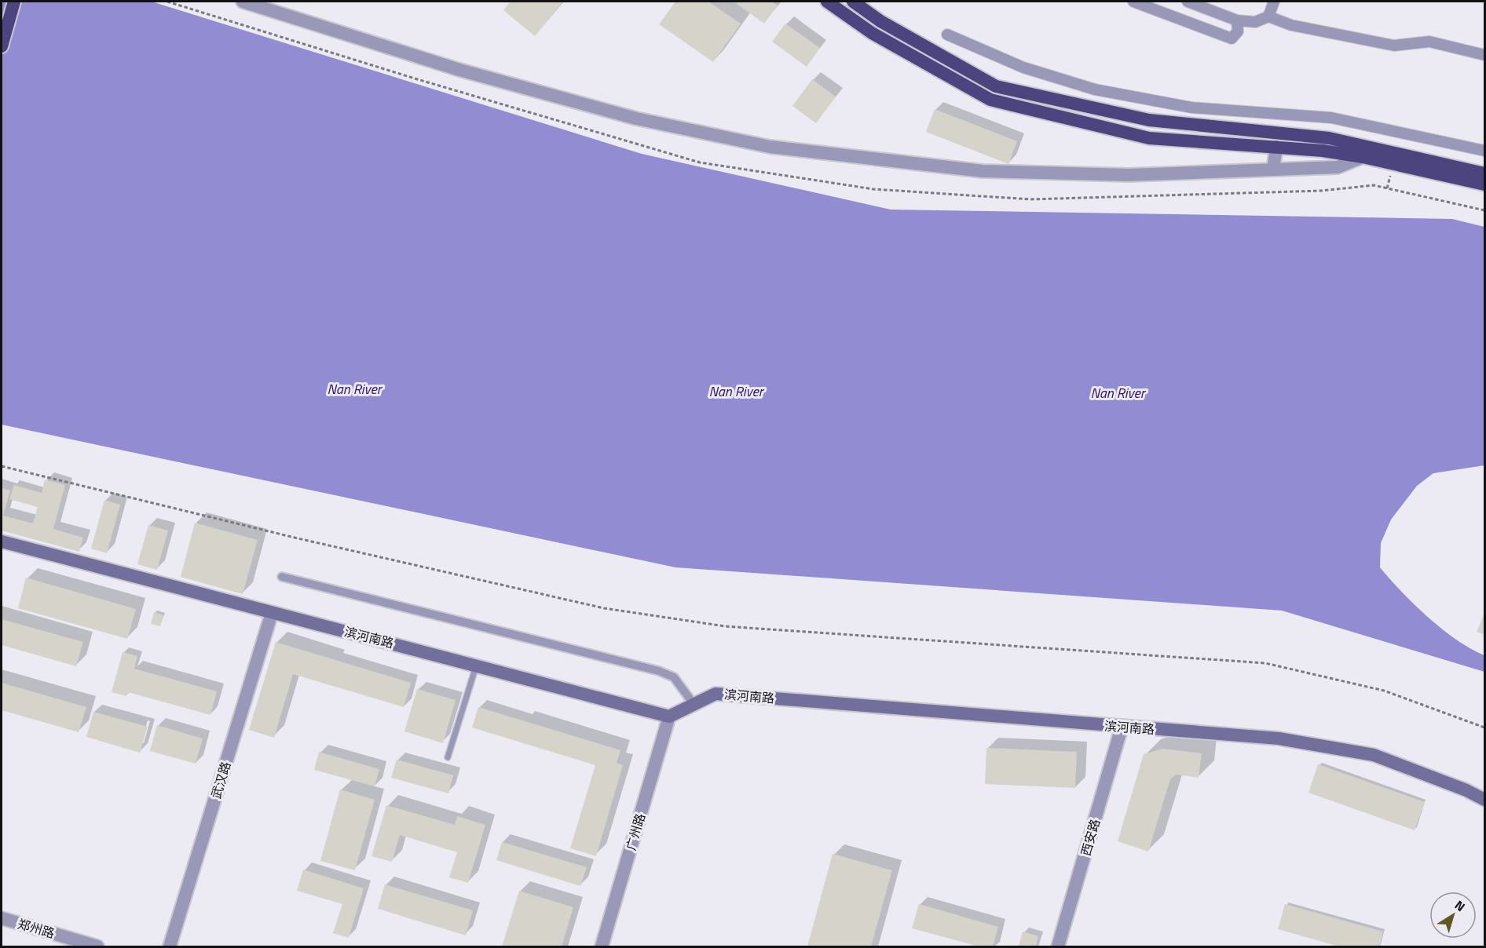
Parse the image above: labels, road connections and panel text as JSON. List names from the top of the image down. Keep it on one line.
{"streets":{"main road":["滨河南路"],"street":["武汉路","广州路","西安路","郑州路"]},"crossings":[["滨河南路","武汉路"],["滨河南路","广州路"],["滨河南路","西安路"]],"water":["Nan River"],"north":"top right"}
